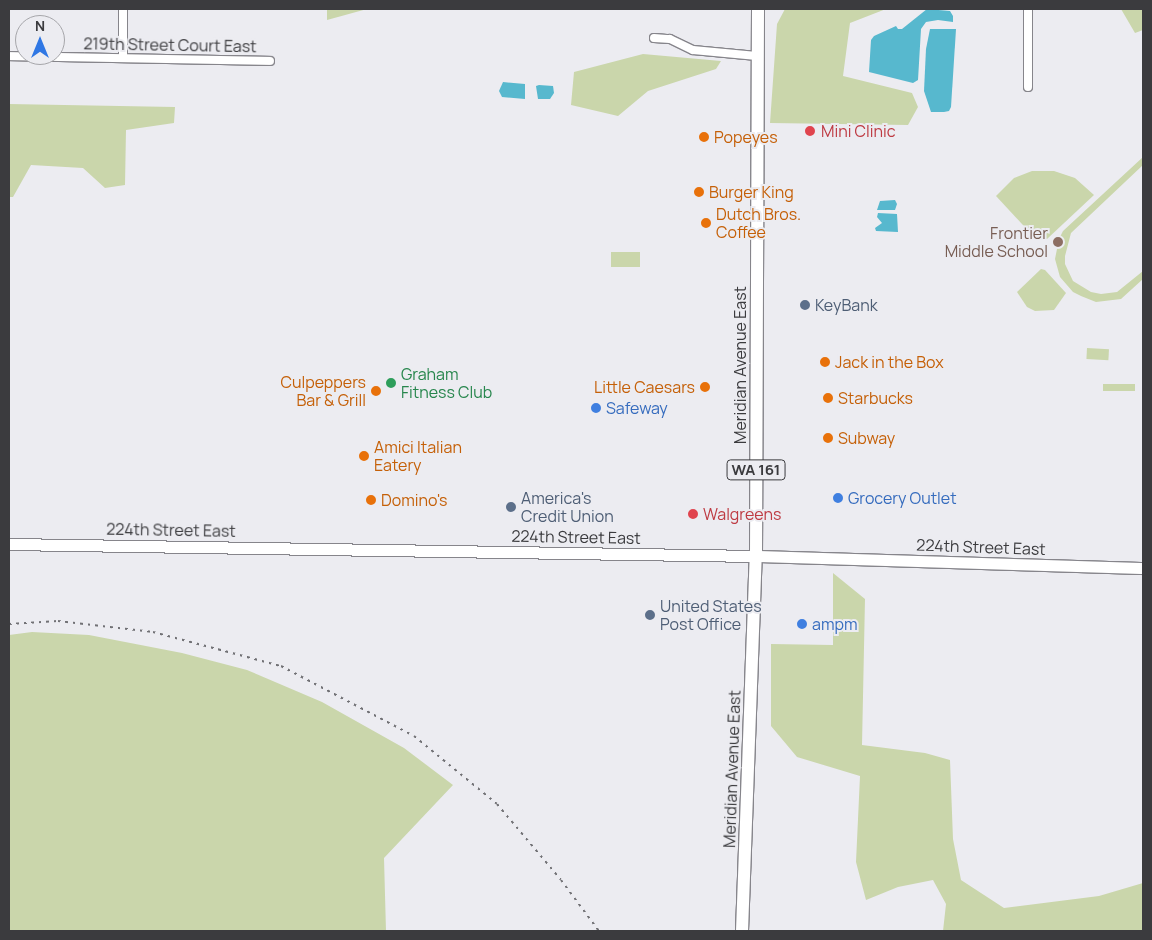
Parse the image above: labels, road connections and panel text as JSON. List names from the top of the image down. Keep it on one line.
{"streets":{"main road":["Meridian Avenue East","WA 161","224th Street East"],"street":["219th Street Court East"]},"crossings":[["Meridian Avenue East","224th Street East"]],"places":["Mini Clinic","Popeyes","Burger King","Dutch Bros. Coffee","Frontier Middle School","KeyBank","Jack in the Box","Graham Fitness Club","Little Caesars","Culpeppers Bar & Grill","Starbucks","Safeway","Subway","Amici Italian Eatery","Grocery Outlet","Domino's","America's Credit Union","Walgreens","United States Post Office","ampm"],"north":"top"}
